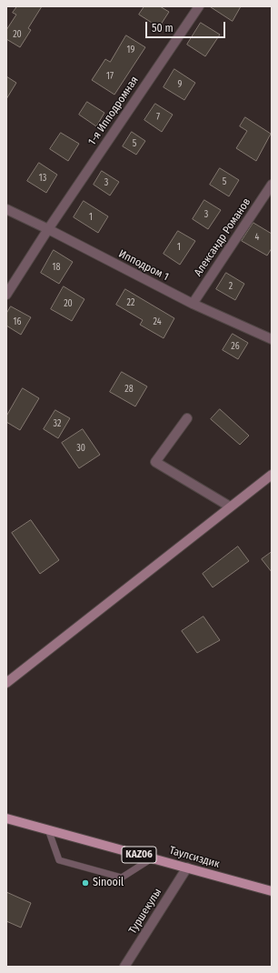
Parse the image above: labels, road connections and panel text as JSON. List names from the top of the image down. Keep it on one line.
{"streets":{"main road":["KAZ06","Таулсиздик"],"street":["1-я Ипподромная","Александр Романов","Ипподром 1","Туршекулы"]},"crossings":[["1-я Ипподромная","Ипподром 1"],["Александр Романов","Ипподром 1"],["Таулсиздик","Туршекулы"]],"places":["Sinooil"],"house_numbers":["20","19","17","9","7","5","13","5","3","3","1","4","1","18","2","22","20","16","24","26","28","32","30"],"scale_bar":"50 m"}
